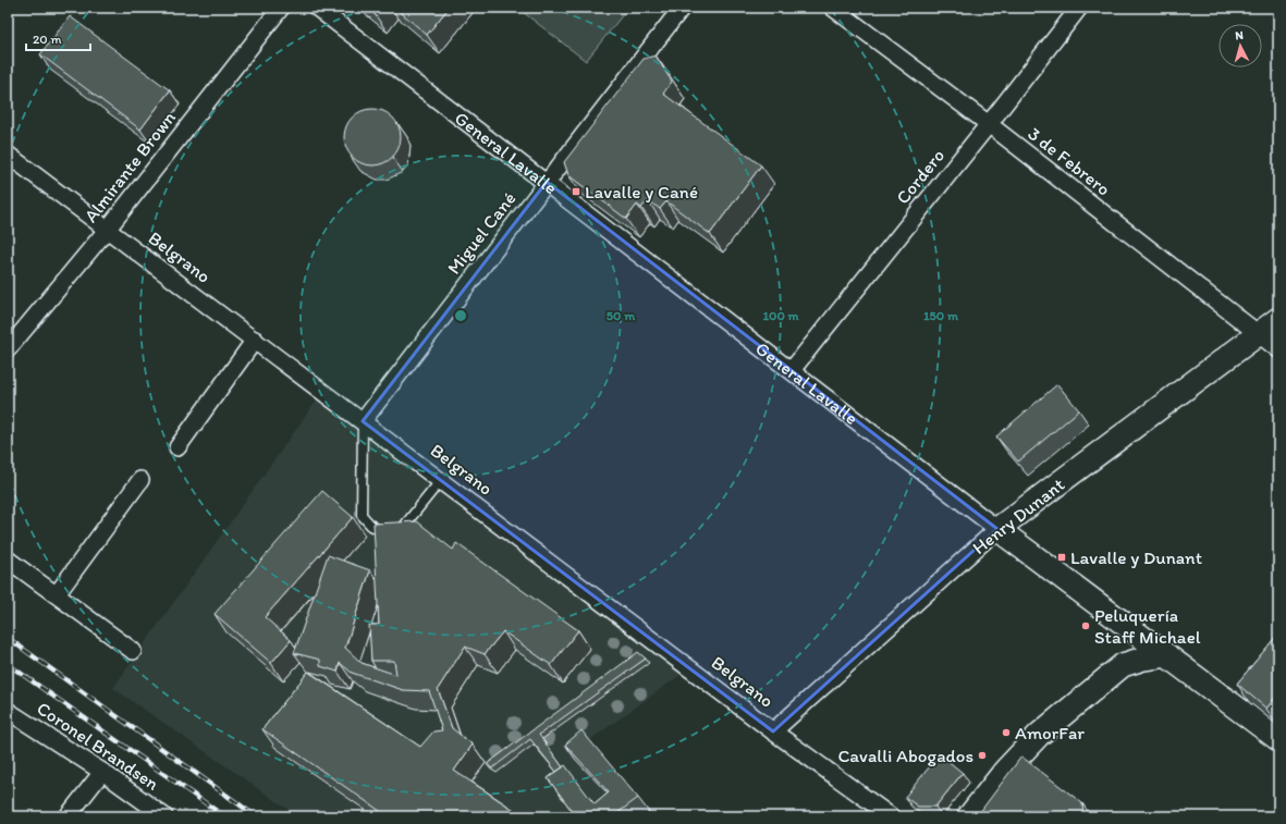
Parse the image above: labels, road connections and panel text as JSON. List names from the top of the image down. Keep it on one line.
{"streets":{"street":["General Lavalle","3 de Febrero","Almirante Brown","Cordero","Miguel Cané","Belgrano","Henry Dunant","Coronel Brandsen"]},"crossings":[["General Lavalle","Cordero"],["General Lavalle","Miguel Cané"],["General Lavalle","Henry Dunant"],["3 de Febrero","Cordero"],["3 de Febrero","Henry Dunant"],["Almirante Brown","Belgrano"],["Miguel Cané","Belgrano"],["Belgrano","Henry Dunant"]],"places":{"transit":["Lavalle y Cané","Lavalle y Dunant"],"other":["Peluquería Staff Michael","AmorFar","Cavalli Abogados"]},"scale_bar":"20 m","north":"top","rings":["50 m","100 m","150 m"]}
